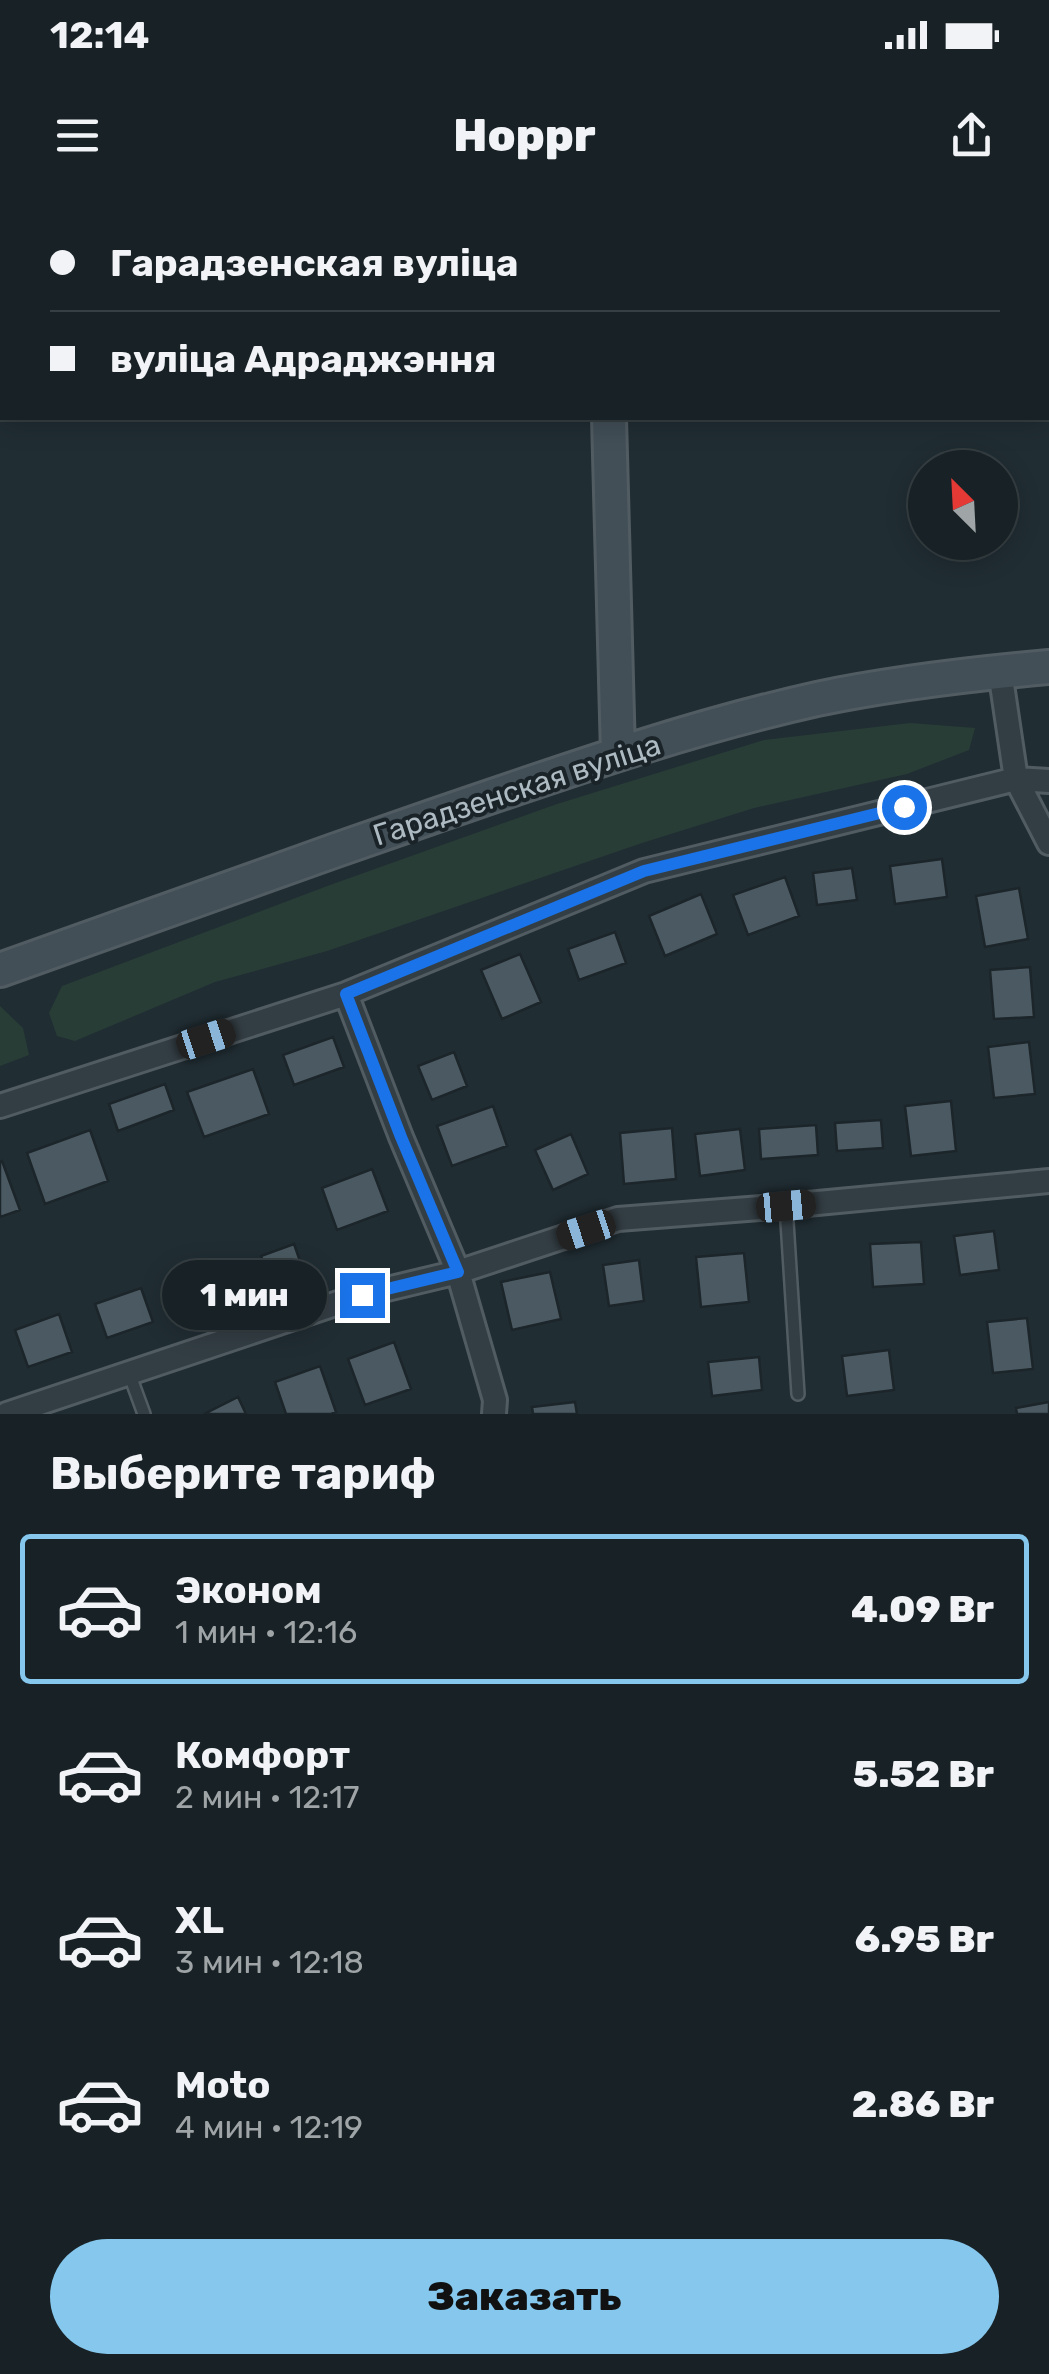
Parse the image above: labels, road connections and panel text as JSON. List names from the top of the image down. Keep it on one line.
{"streets":{"main road":["Гарадзенская вуліца"]},"north":"top left","page":{"status":"12:14","header":"Hoppr","banner":["Гарадзенская вуліца","вуліца Адраджэння"],"bubble":"1 мин","heading":"Выберите тариф","list":[{"name":"Эконом","note":"1 мин · 12:16","value":"4.09 Br"},{"name":"Комфорт","note":"2 мин · 12:17","value":"5.52 Br"},{"name":"XL","note":"3 мин · 12:18","value":"6.95 Br"},{"name":"Moto","note":"4 мин · 12:19","value":"2.86 Br"}],"buttons":"Заказать"}}
